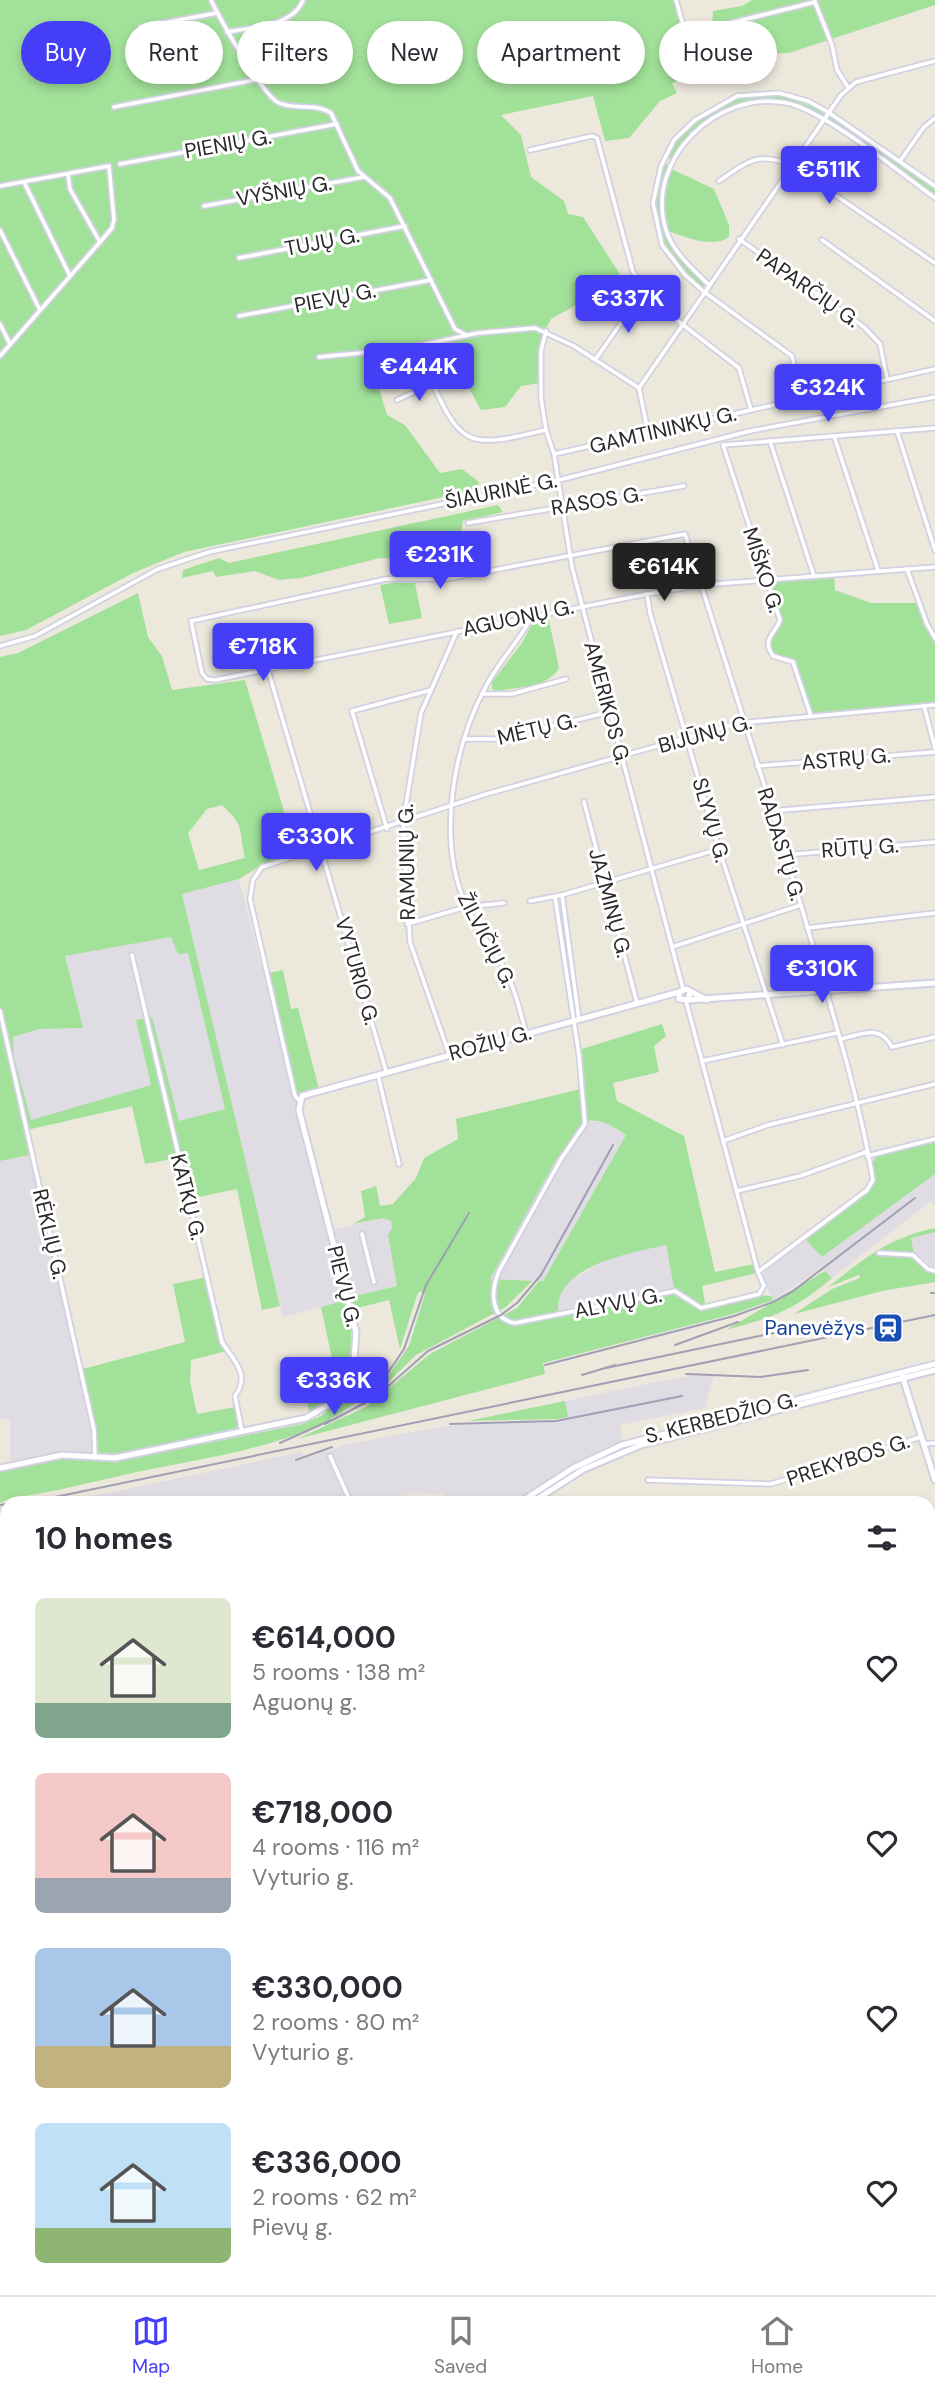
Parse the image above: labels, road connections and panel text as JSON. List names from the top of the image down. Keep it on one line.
{"streets":{"street":["PIENIŲ G.","VYŠNIŲ G.","TUJŲ G.","PAPARČIŲ G.","PIEVŲ G.","GAMTININKŲ G.","ŠIAURINĖ G.","RASOS G.","MIŠKO G.","AGUONŲ G.","AMERIKOS G.","MĖTŲ G.","BIJŪNŲ G.","ASTRŲ G.","SLYVŲ G.","RADASTŲ G.","RŪTŲ G.","RAMUNIŲ G.","JAZMINŲ G.","ŽILVIČIŲ G.","VYTURIO G.","ROŽIŲ G.","KATKŲ G.","RĖKLIŲ G.","ALYVŲ G.","S. KERBEDŽIO G.","PREKYBOS G."]},"crossings":[["PAPARČIŲ G.","GAMTININKŲ G."],["PIEVŲ G.","BIJŪNŲ G."],["PIEVŲ G.","ROŽIŲ G."],["PIEVŲ G.","KATKŲ G."],["PIEVŲ G.","RĖKLIŲ G."],["GAMTININKŲ G.","AMERIKOS G."],["ŠIAURINĖ G.","AMERIKOS G."],["RASOS G.","AMERIKOS G."],["MIŠKO G.","AGUONŲ G."],["MIŠKO G.","BIJŪNŲ G."],["AGUONŲ G.","AMERIKOS G."],["AGUONŲ G.","SLYVŲ G."],["AGUONŲ G.","RADASTŲ G."],["AGUONŲ G.","RAMUNIŲ G."],["AGUONŲ G.","ŽILVIČIŲ G."],["AGUONŲ G.","VYTURIO G."],["AMERIKOS G.","MĖTŲ G."],["AMERIKOS G.","BIJŪNŲ G."],["AMERIKOS G.","RADASTŲ G."],["AMERIKOS G.","ROŽIŲ G."],["MĖTŲ G.","ŽILVIČIŲ G."],["BIJŪNŲ G.","SLYVŲ G."],["BIJŪNŲ G.","RADASTŲ G."],["BIJŪNŲ G.","RAMUNIŲ G."],["BIJŪNŲ G.","ŽILVIČIŲ G."],["BIJŪNŲ G.","VYTURIO G."],["BIJŪNŲ G.","ROŽIŲ G."],["ASTRŲ G.","RADASTŲ G."],["SLYVŲ G.","ROŽIŲ G."],["RADASTŲ G.","RŪTŲ G."],["RADASTŲ G.","ROŽIŲ G."],["RAMUNIŲ G.","ROŽIŲ G."],["JAZMINŲ G.","ROŽIŲ G."],["ŽILVIČIŲ G.","ROŽIŲ G."],["VYTURIO G.","ROŽIŲ G."],["ROŽIŲ G.","ALYVŲ G."]],"places":{"station":["Panevėžys"]},"page":{"chip":["Buy","Rent","Filters","New","Apartment","House"],"price":["€511K","€337K","€444K","€324K","€231K","€614K","€718K","€330K","€310K","€336K"],"heading":"10 homes","list":[{"name":"€614,000","note":"5 rooms · 138 m² · Aguonų g."},{"name":"€718,000","note":"4 rooms · 116 m² · Vyturio g."},{"name":"€330,000","note":"2 rooms · 80 m² · Vyturio g."},{"name":"€336,000","note":"2 rooms · 62 m² · Pievų g."}],"tabs":["Map","Saved","Home"]}}
